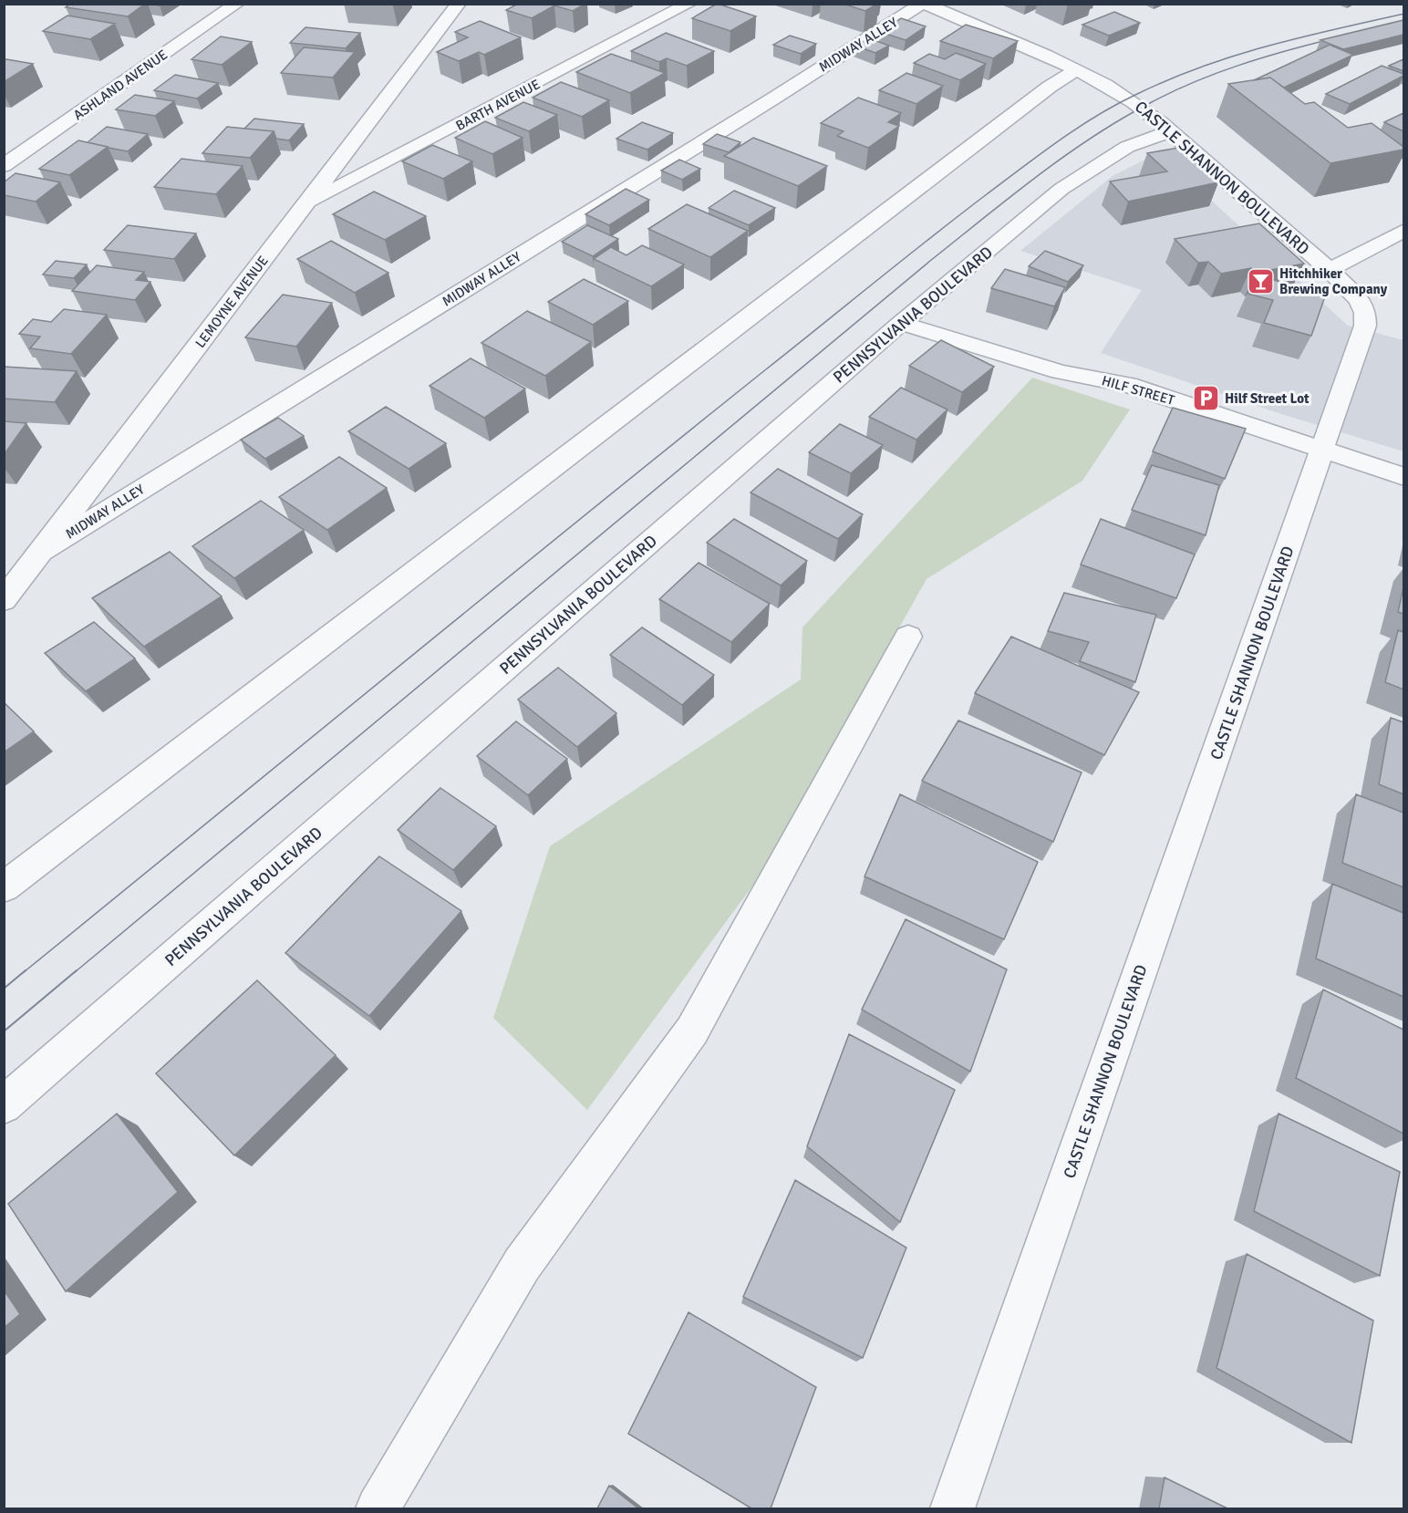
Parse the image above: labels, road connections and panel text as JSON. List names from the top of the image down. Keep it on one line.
{"streets":{"street":["MIDWAY ALLEY","ASHLAND AVENUE","BARTH AVENUE","CASTLE SHANNON BOULEVARD","LEMOYNE AVENUE","PENNSYLVANIA BOULEVARD","HILF STREET"]},"crossings":[["MIDWAY ALLEY","CASTLE SHANNON BOULEVARD"],["MIDWAY ALLEY","LEMOYNE AVENUE"],["BARTH AVENUE","LEMOYNE AVENUE"],["CASTLE SHANNON BOULEVARD","PENNSYLVANIA BOULEVARD"],["CASTLE SHANNON BOULEVARD","HILF STREET"],["PENNSYLVANIA BOULEVARD","HILF STREET"]],"places":{"bar":["Hitchhiker Brewing Company"],"parking":["Hilf Street Lot"]}}
